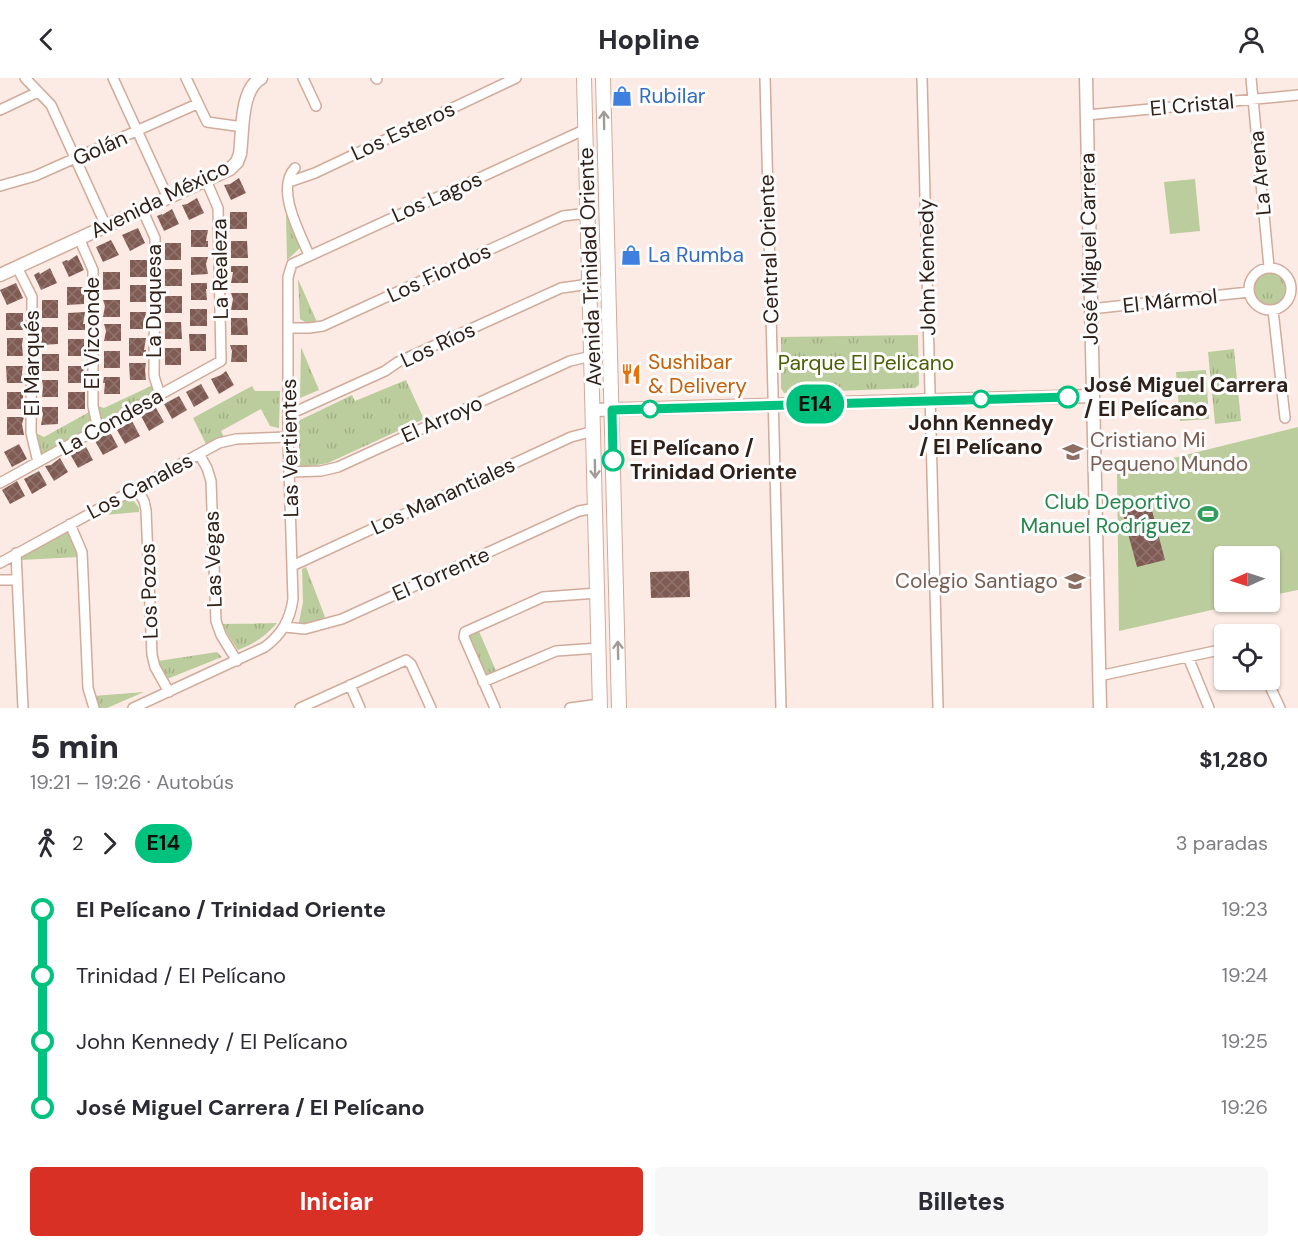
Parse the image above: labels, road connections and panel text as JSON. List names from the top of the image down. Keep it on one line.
{"streets":{"main road":["Avenida Trinidad Oriente"],"street":["El Cristal","Los Esteros","Golán","La Arena","Los Lagos","Avenida México","Central Oriente","José Miguel Carrera","John Kennedy","La Realeza","Los Fiordos","La Duquesa","El Mármol","El Vizconde","Los Ríos","El Marqués","El Arroyo","La Condesa","Las Vertientes","Los Canales","Los Manantiales","Las Vegas","El Torrente","Los Pozos"]},"crossings":[["El Cristal","La Arena"],["El Cristal","José Miguel Carrera"],["La Arena","El Mármol"],["Los Lagos","Avenida Trinidad Oriente"],["Los Lagos","Las Vertientes"],["Avenida México","La Realeza"],["Avenida México","La Duquesa"],["Avenida México","El Vizconde"],["Avenida México","El Marqués"],["José Miguel Carrera","El Mármol"],["Avenida Trinidad Oriente","Los Fiordos"],["Avenida Trinidad Oriente","Los Ríos"],["Avenida Trinidad Oriente","El Arroyo"],["Avenida Trinidad Oriente","Los Manantiales"],["Avenida Trinidad Oriente","El Torrente"],["La Realeza","La Condesa"],["Los Fiordos","Las Vertientes"],["La Duquesa","La Condesa"],["El Vizconde","La Condesa"],["Los Ríos","Las Vertientes"],["El Marqués","La Condesa"],["El Arroyo","Las Vertientes"],["Las Vertientes","Los Canales"],["Las Vertientes","Los Manantiales"],["Las Vertientes","El Torrente"],["Los Canales","Las Vegas"],["Los Canales","Los Pozos"]],"parks":["Parque El Pelicano"],"places":{"shop":["Rubilar","La Rumba"],"restaurant":["Sushibar & Delivery"],"other":["José Miguel Carrera / El Pelícano","John Kennedy / El Pelícano","El Pelícano / Trinidad Oriente"],"school or university":["Cristiano Mi Pequeno Mundo","Colegio Santiago"],"sports":["Club Deportivo Manuel Rodríguez"]},"lines":["bus line E14"],"north":"left","page":{"header":"Hopline","on_map":"E14","heading":["5 min","19:21 – 19:26 · Autobús","$1,280"],"legs":["2","E14","3 paradas"],"list":[{"name":"El Pelícano / Trinidad Oriente","value":"19:23"},{"name":"Trinidad / El Pelícano","value":"19:24"},{"name":"John Kennedy / El Pelícano","value":"19:25"},{"name":"José Miguel Carrera / El Pelícano","value":"19:26"}],"buttons":["Iniciar","Billetes"]}}
